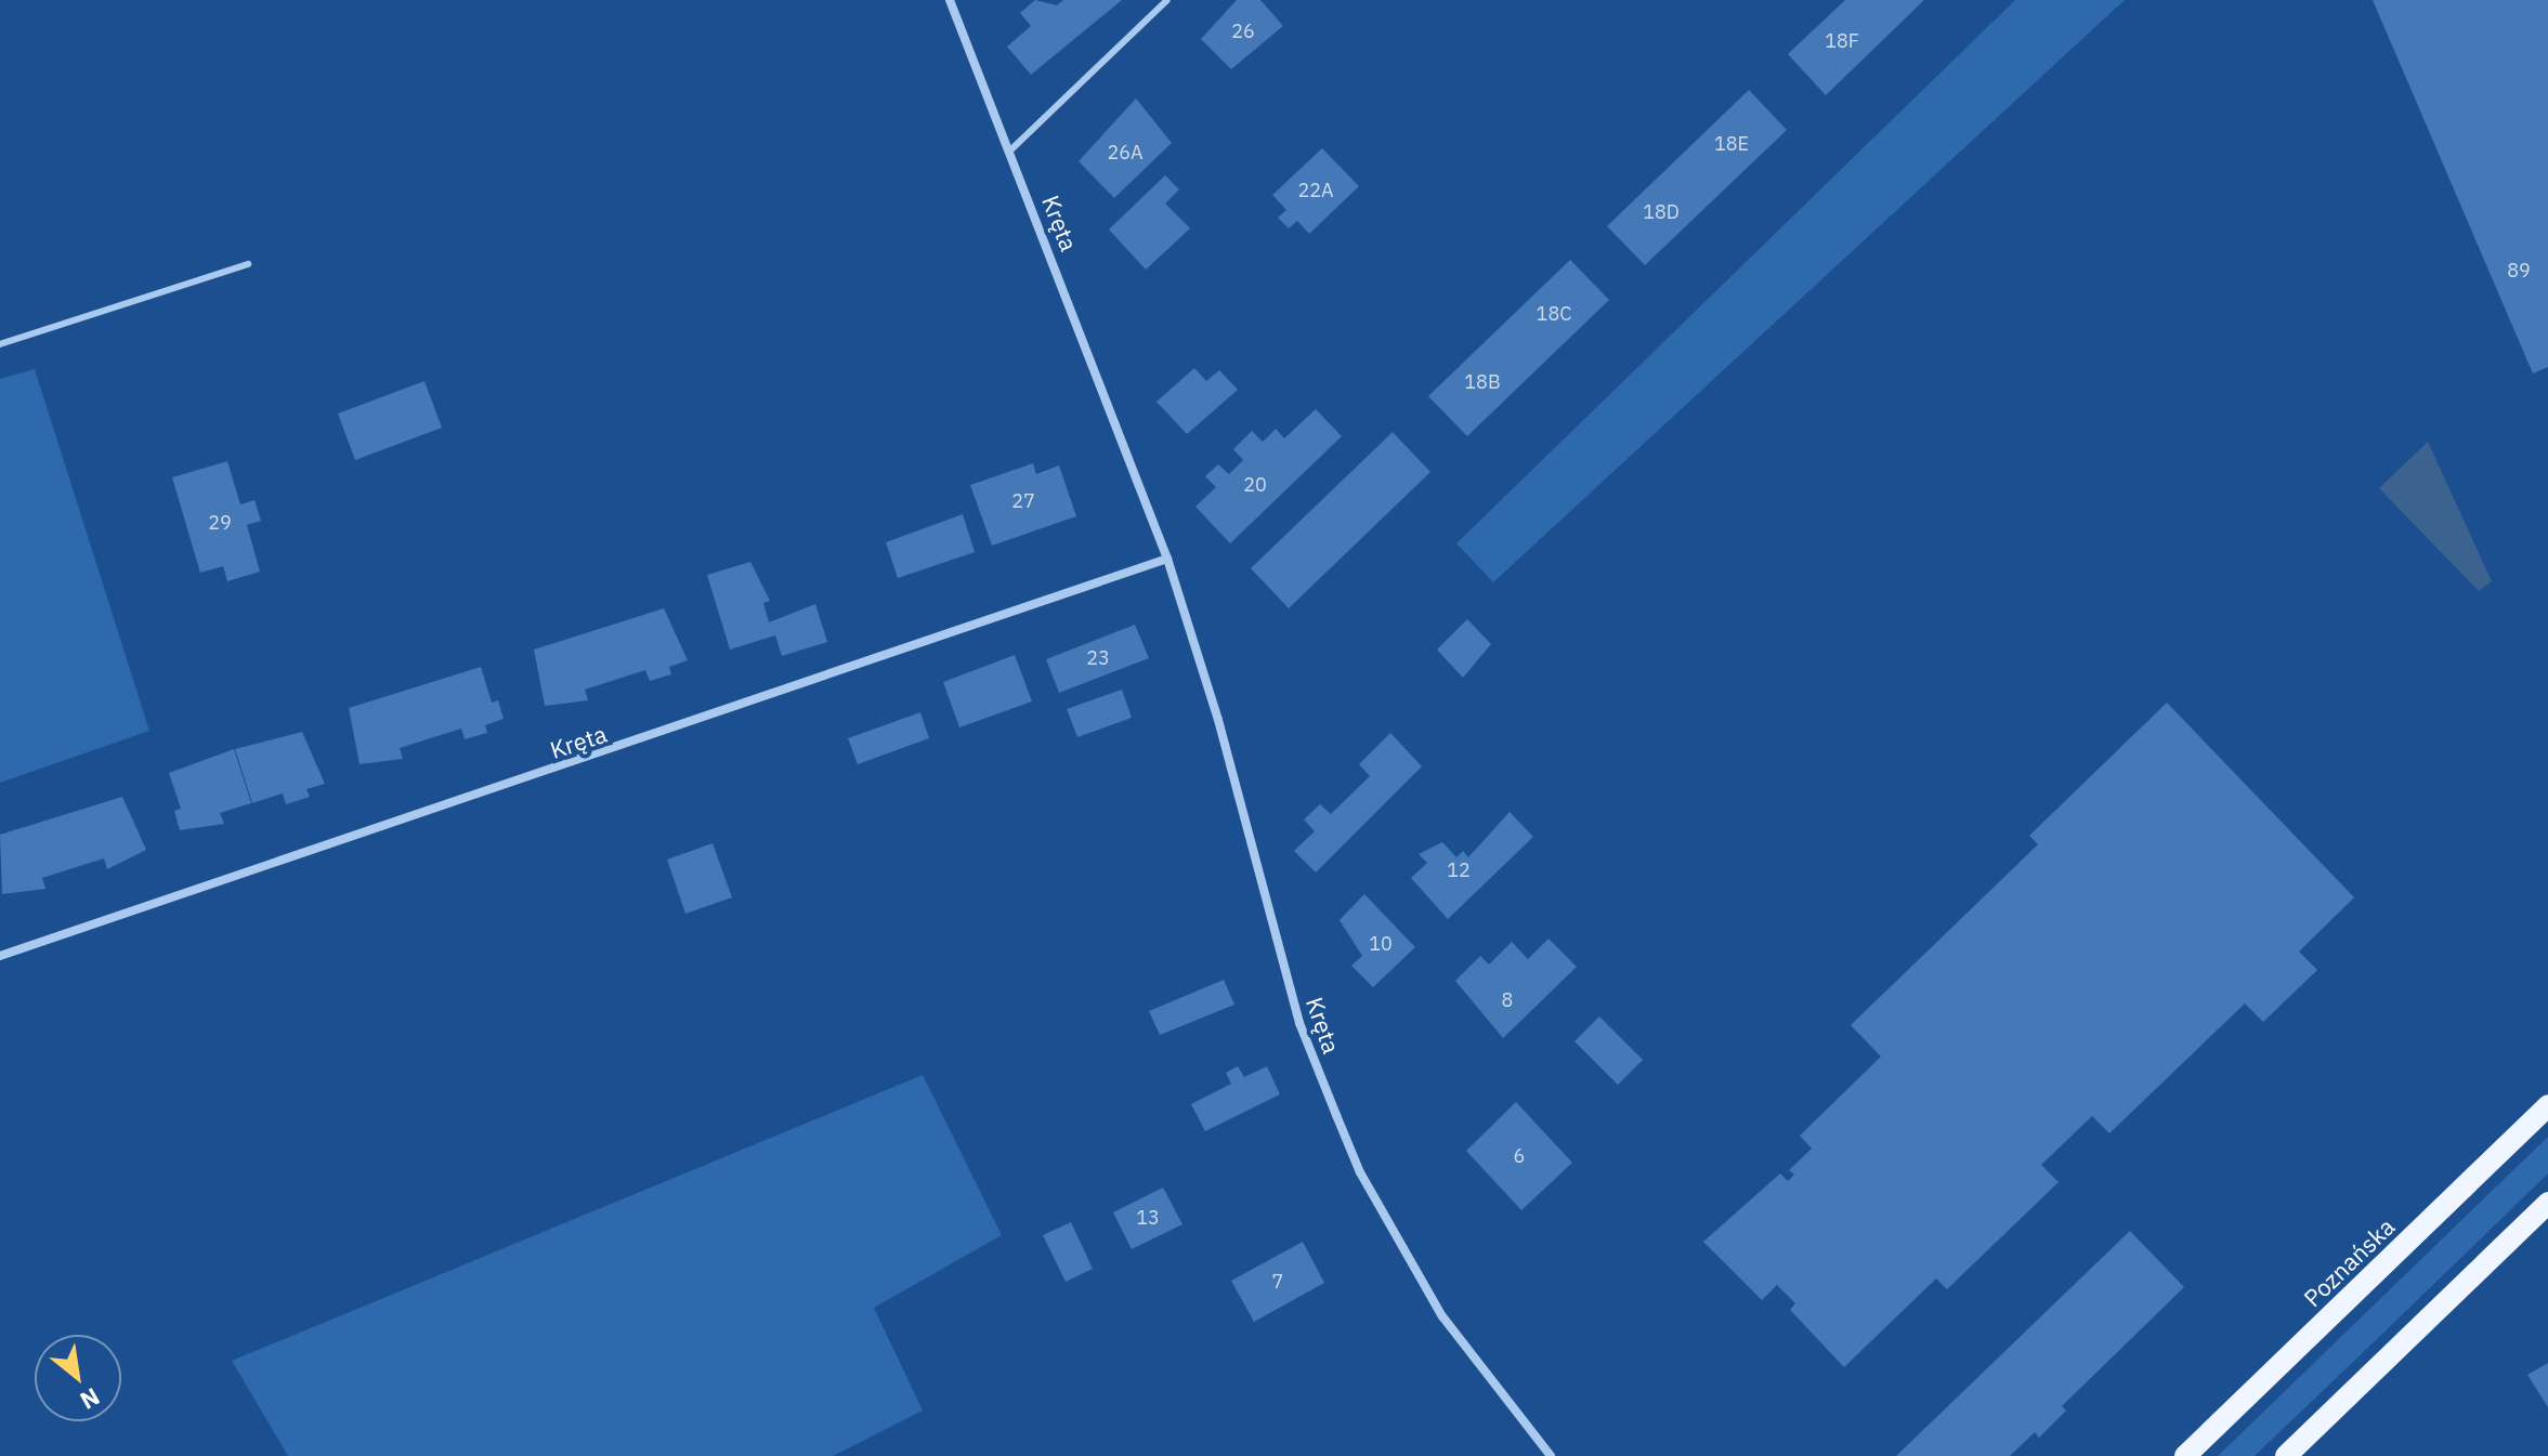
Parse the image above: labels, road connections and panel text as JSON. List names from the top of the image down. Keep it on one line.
{"streets":{"main road":["Poznańska"],"street":["Kręta"]},"house_numbers":["26","18F","18E","26A","22A","18D","89","18C","18B","20","27","29","23","12","10","8","6","13","7"],"north":"bottom right"}
